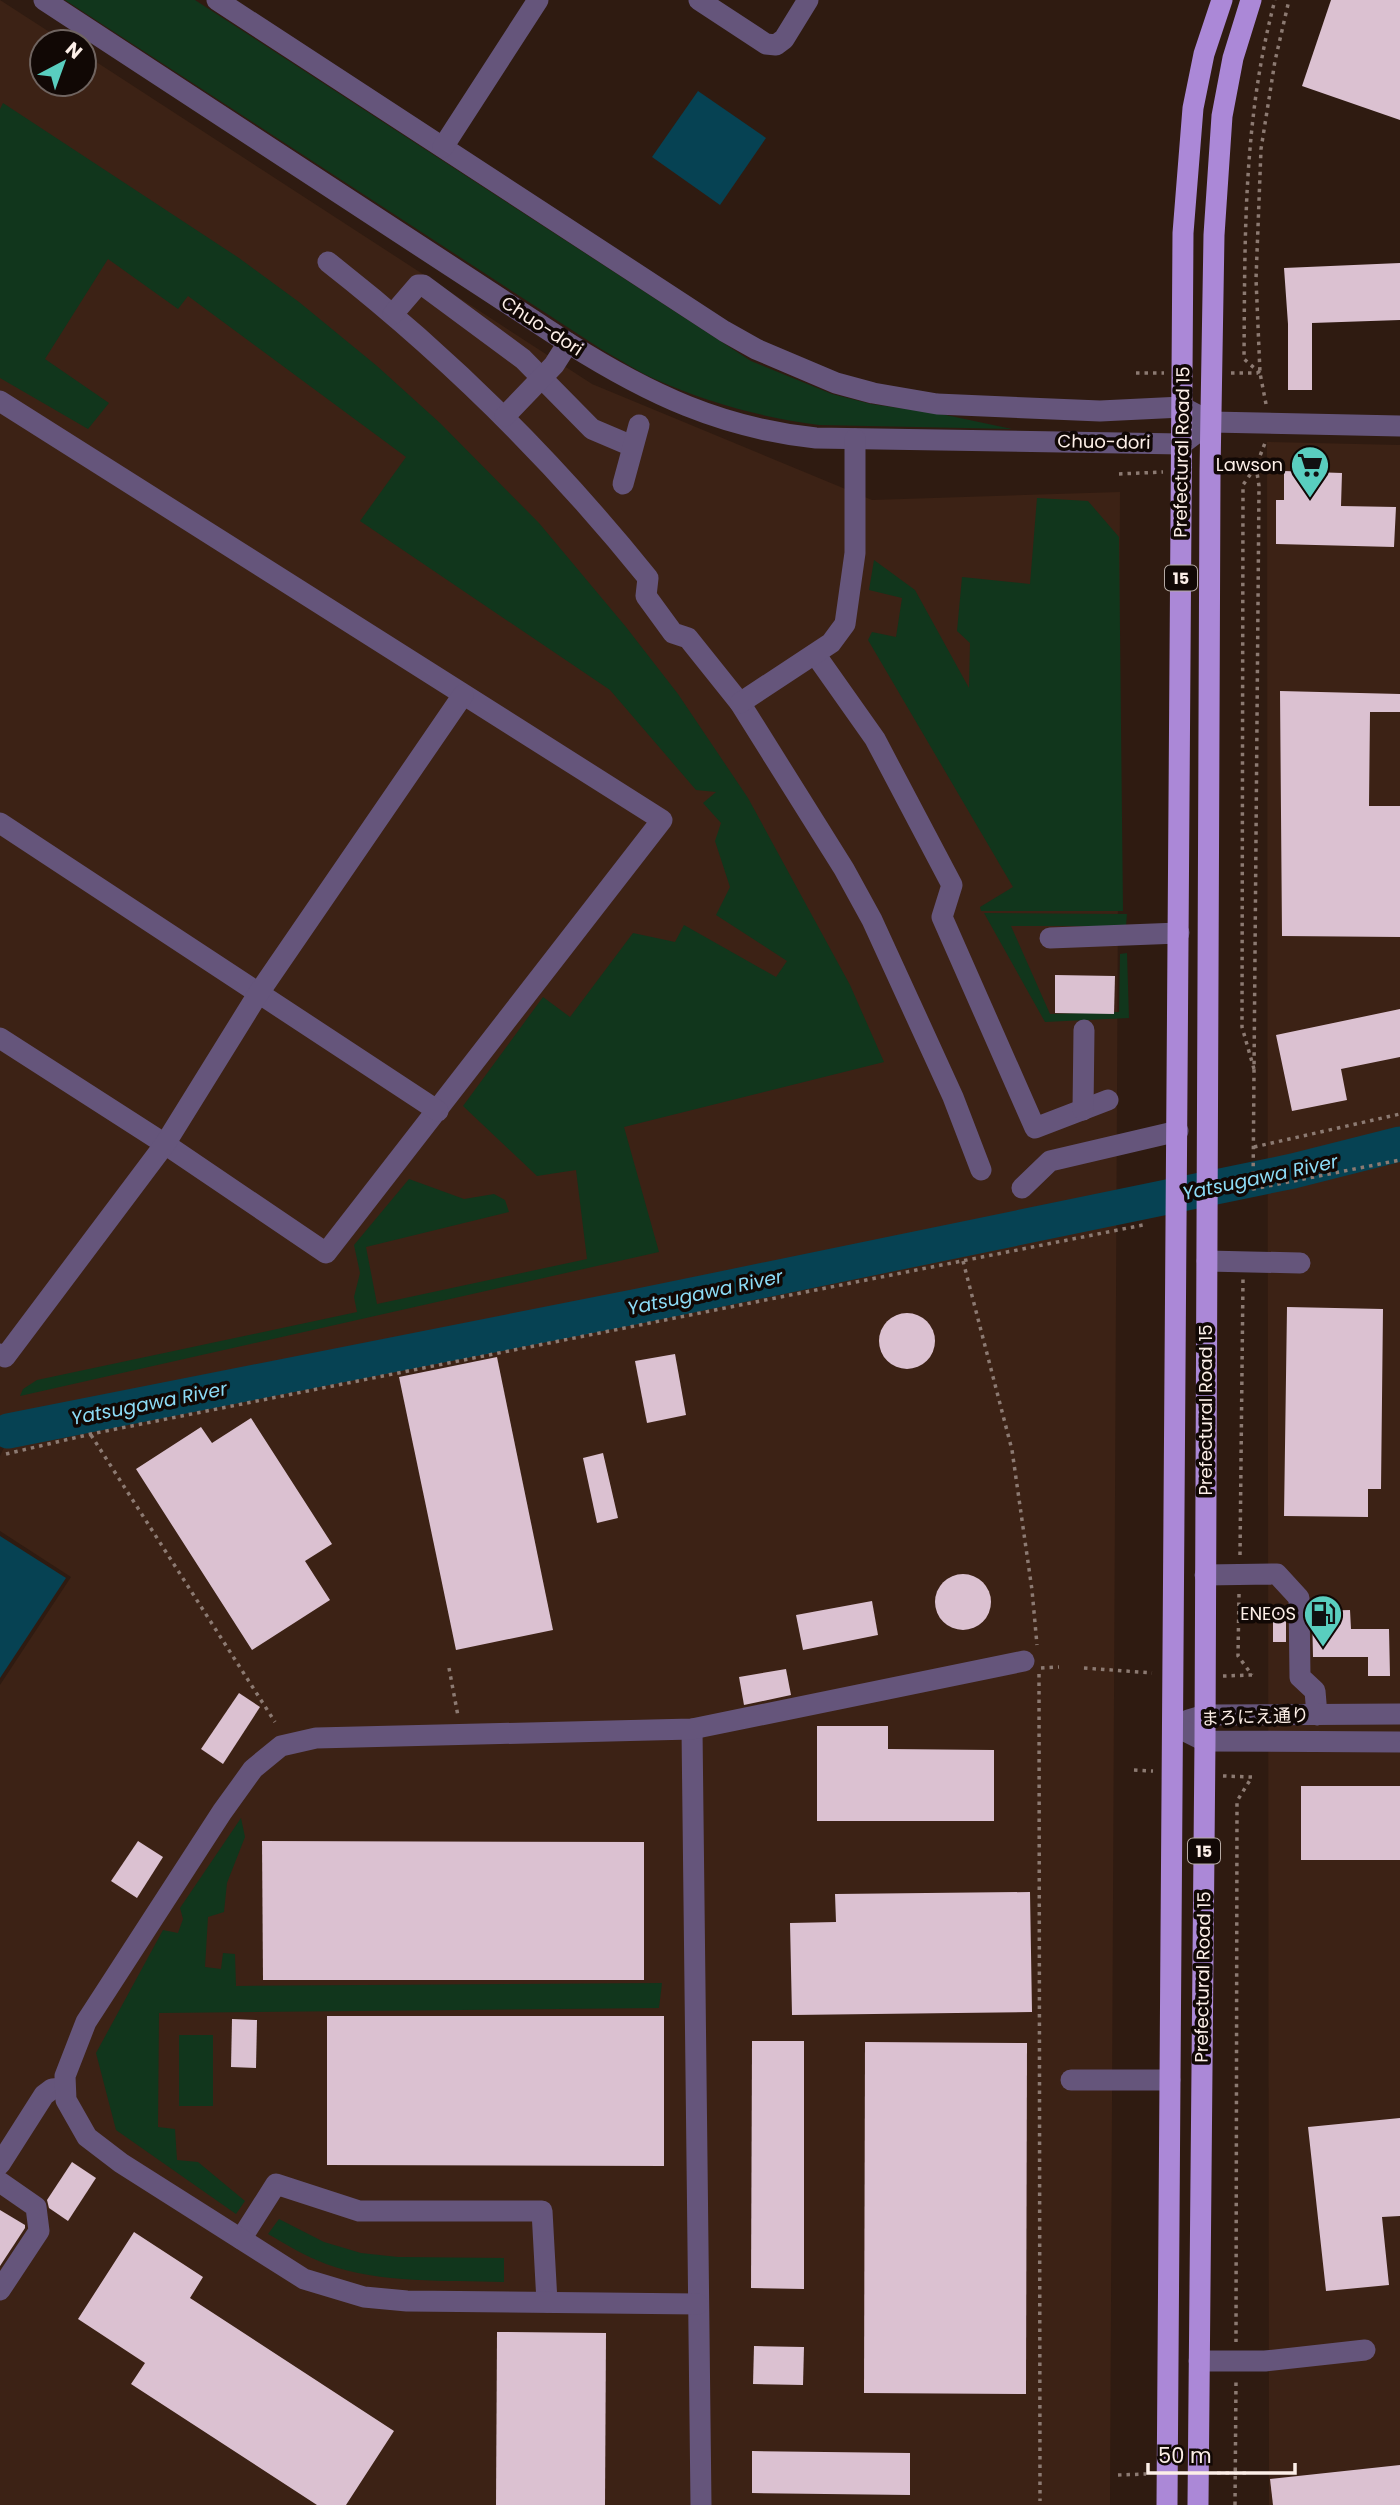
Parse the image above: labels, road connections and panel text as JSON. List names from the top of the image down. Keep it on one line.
{"streets":{"main road":["Prefectural Road 15","15"],"street":["Chuo-dori","まろにえ通り"]},"crossings":[["Chuo-dori","Prefectural Road 15"],["Prefectural Road 15","まろにえ通り"]],"water":["Yatsugawa River"],"places":{"supermarket":["Lawson"],"fuel station":["ENEOS"]},"scale_bar":"50 m","north":"top right"}
